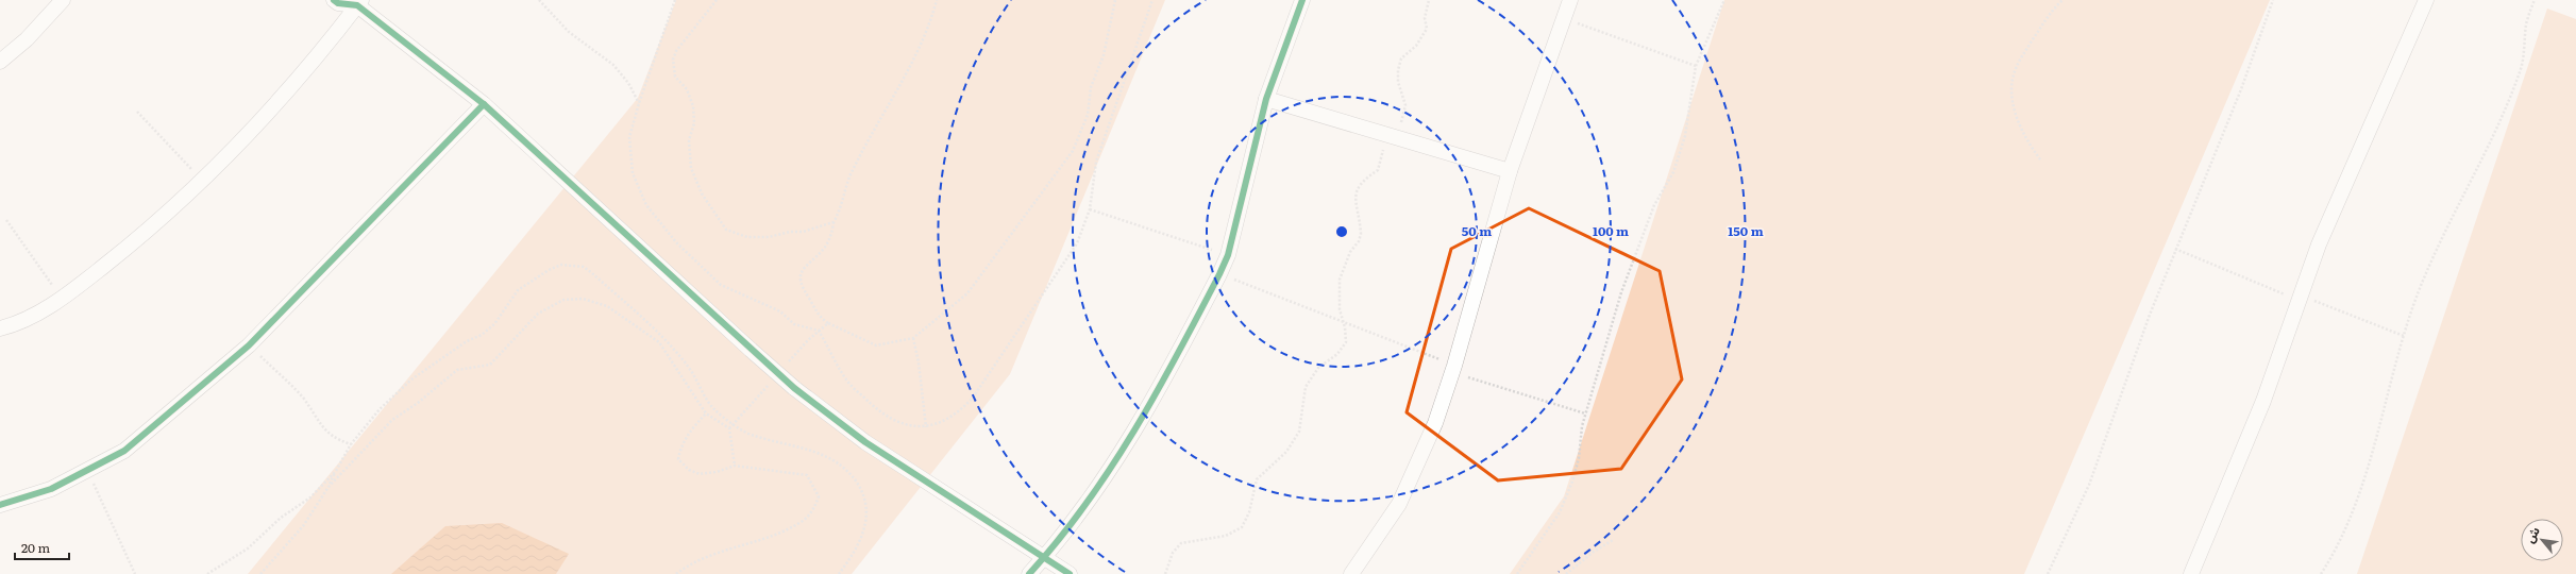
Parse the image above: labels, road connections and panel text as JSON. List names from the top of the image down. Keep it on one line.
{"scale_bar":"20 m","north":"top left","rings":["50 m","100 m","150 m"]}
